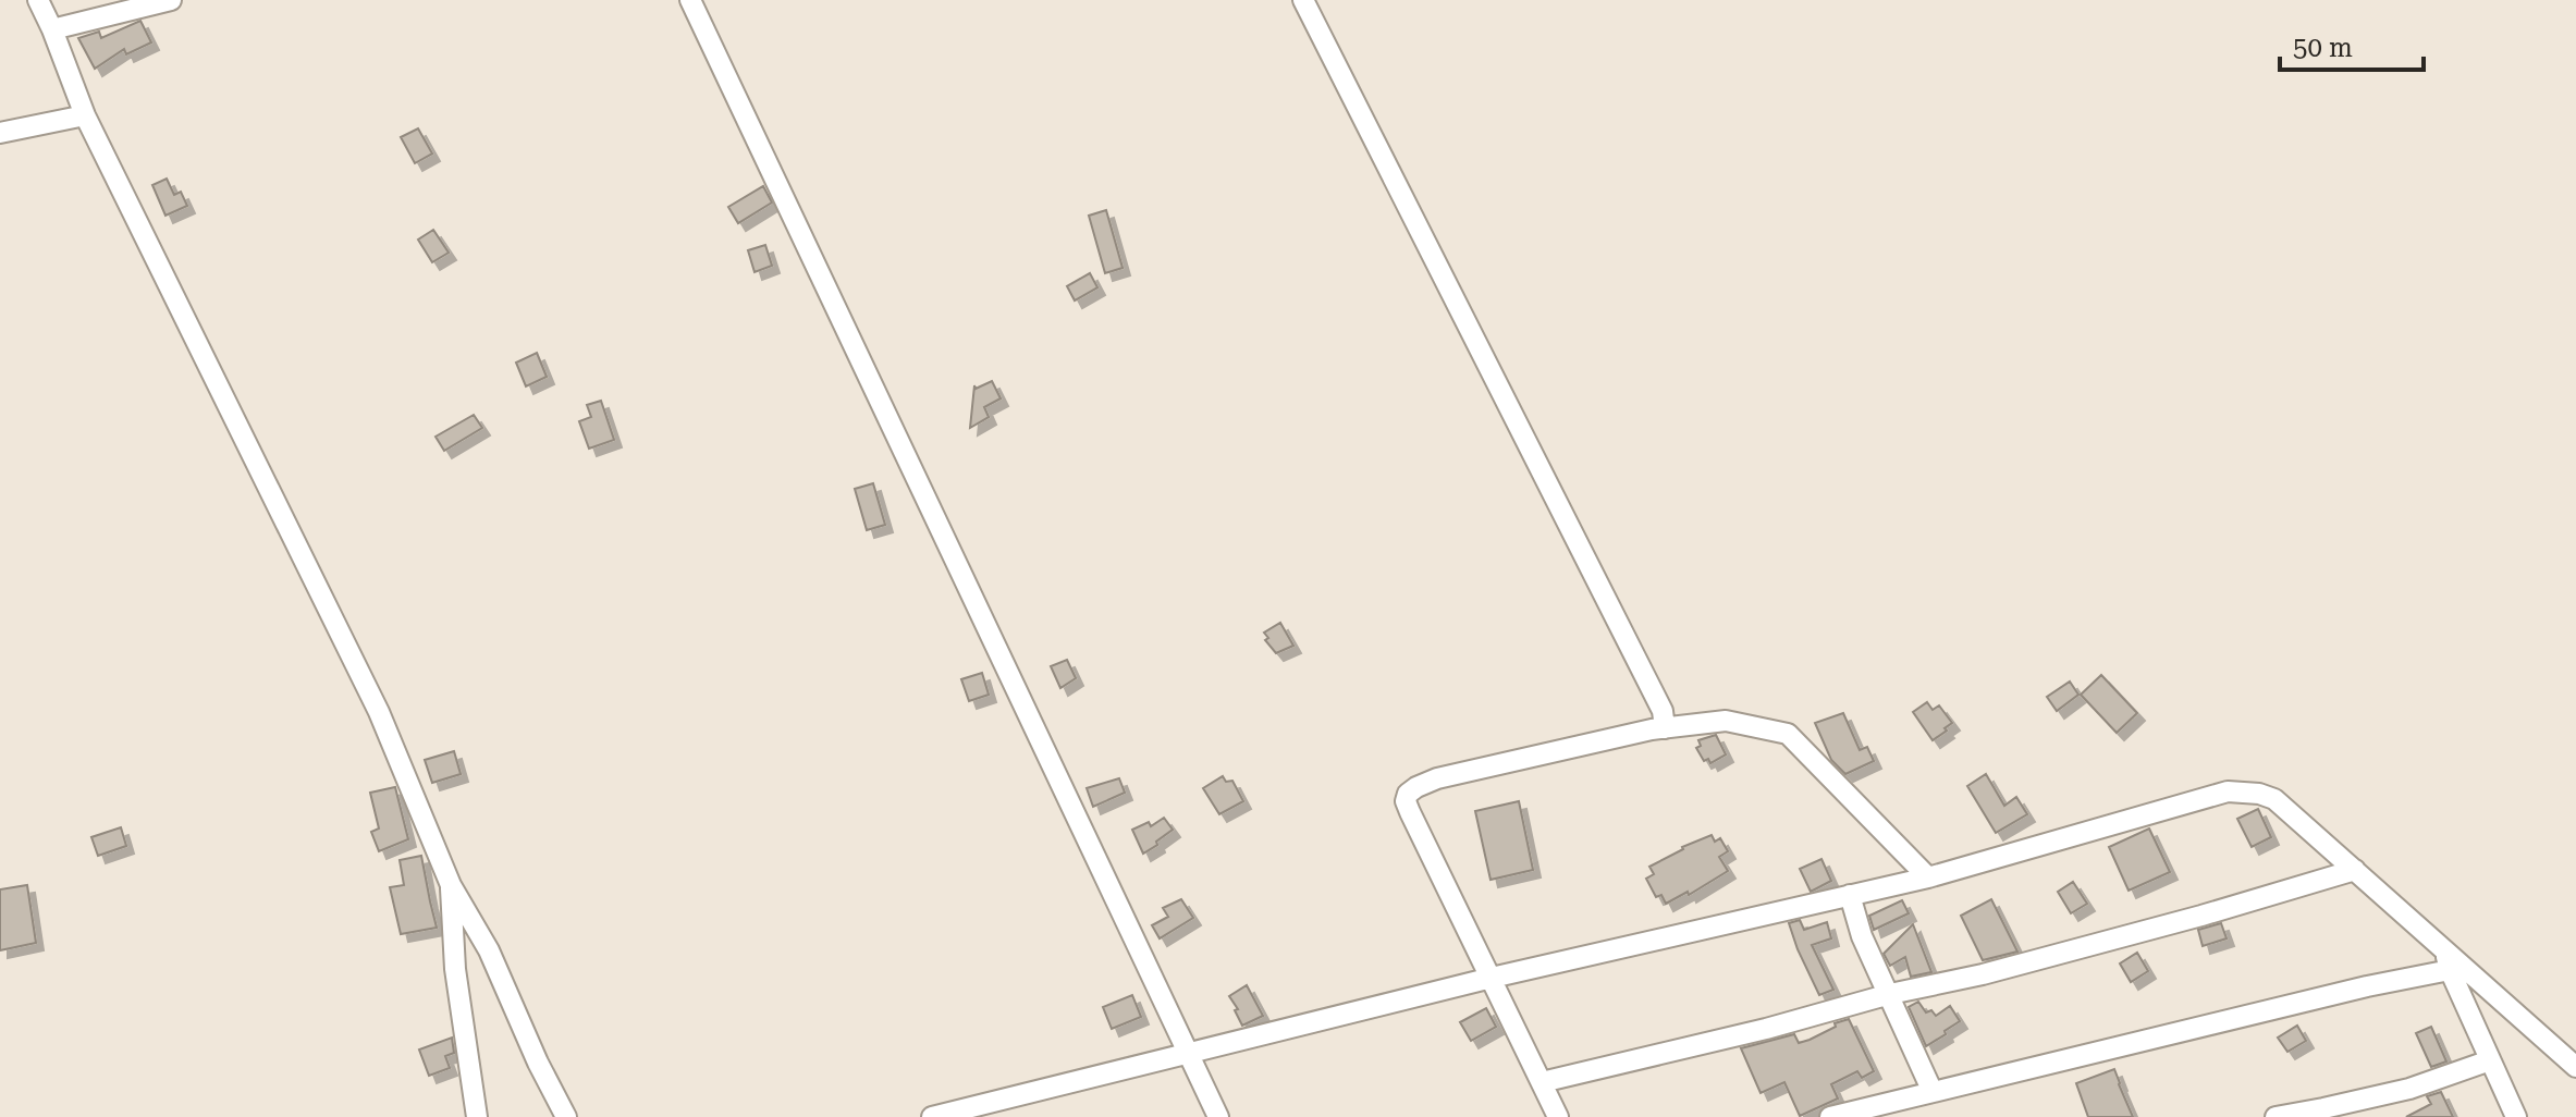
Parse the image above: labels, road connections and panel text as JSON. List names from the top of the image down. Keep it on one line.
{"scale_bar":"50 m"}
